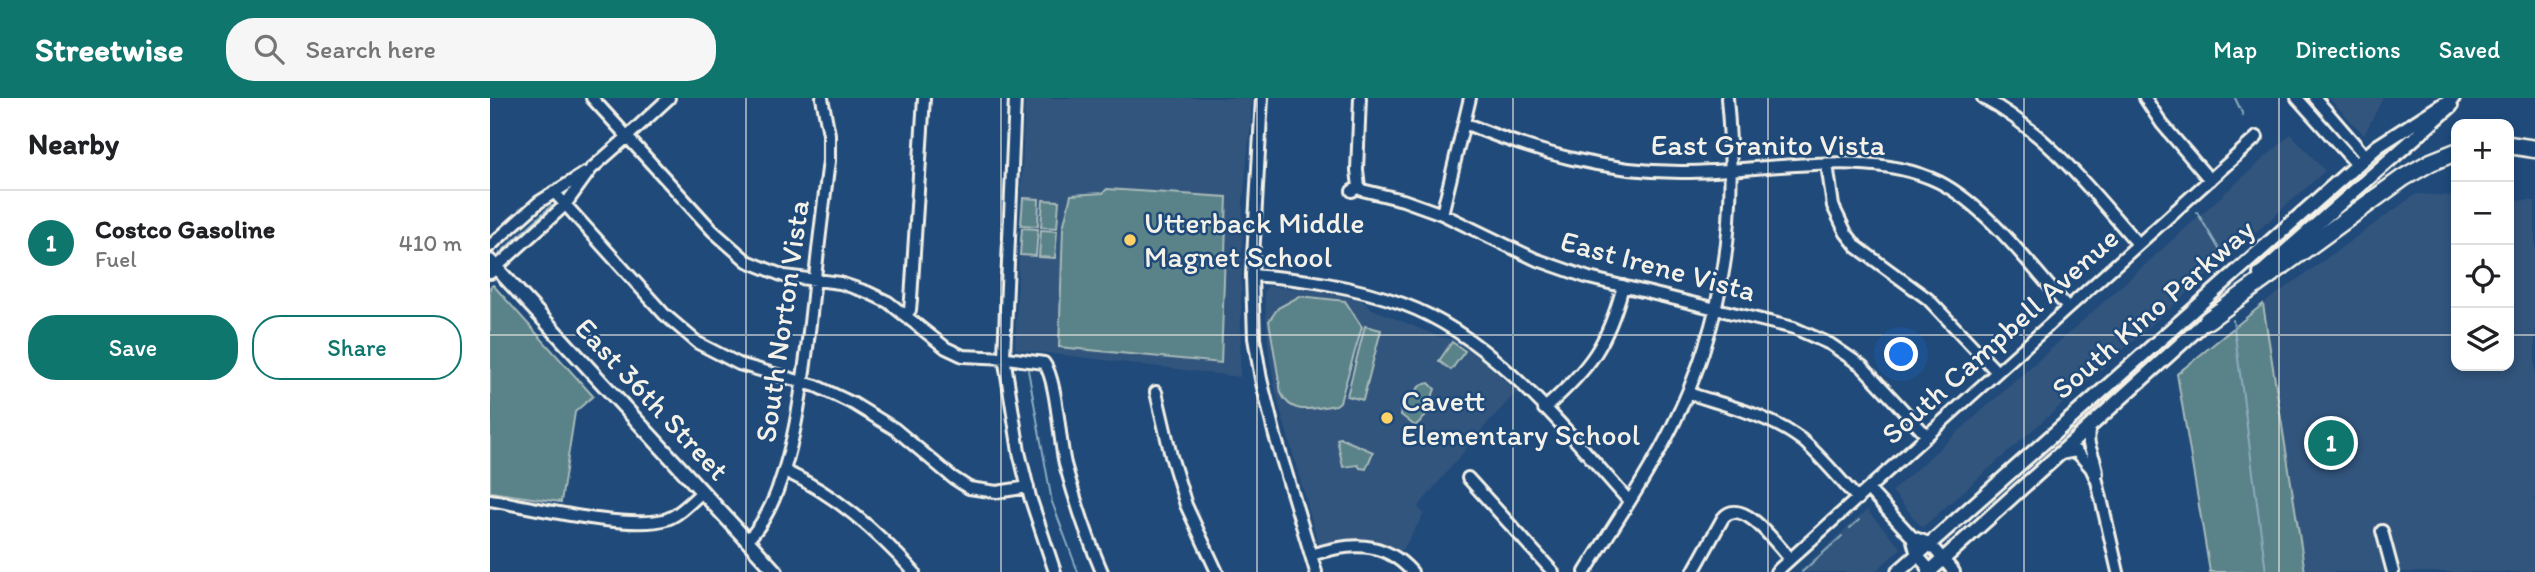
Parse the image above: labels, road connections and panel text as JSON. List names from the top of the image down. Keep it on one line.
{"streets":{"main road":["South Kino Parkway","East 36th Street"],"street":["East Granito Vista","East Irene Vista","South Norton Vista","South Campbell Avenue"]},"crossings":[["East Granito Vista","South Campbell Avenue"],["East Irene Vista","South Campbell Avenue"],["South Norton Vista","East 36th Street"]],"places":["Utterback Middle Magnet School","Cavett Elementary School"],"page":{"header":"Streetwise","search":"Search here","nav":["Map","Directions","Saved"],"heading":"Nearby","map_buttons":["+","−"],"list":[{"mark":"1","name":"Costco Gasoline","note":"Fuel","value":"410 m"}],"buttons":["Save","Share"],"pins":"1"}}
